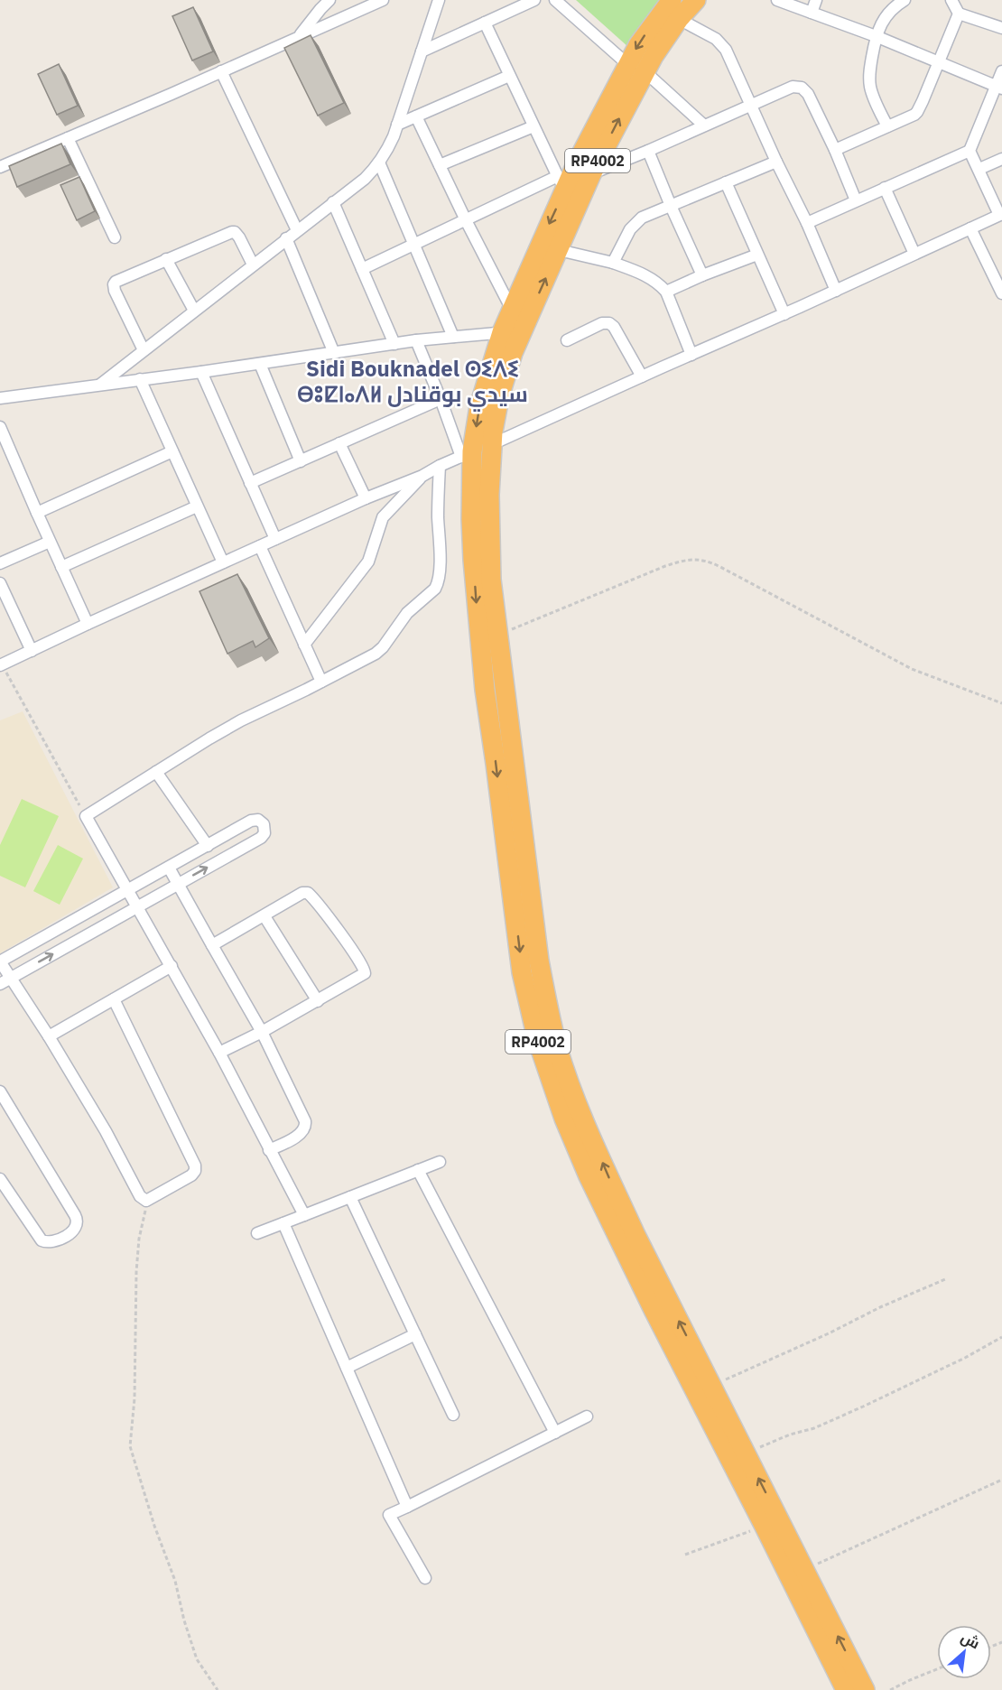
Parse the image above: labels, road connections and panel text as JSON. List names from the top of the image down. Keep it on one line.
{"streets":{"highway":["RP4002"]},"districts":["Sidi Bouknadel ⵙⵉⴷⵉ ⴱⵓⵇⵏⴰⴷⵍ سيدي بوقنادل"],"north":"top right"}
